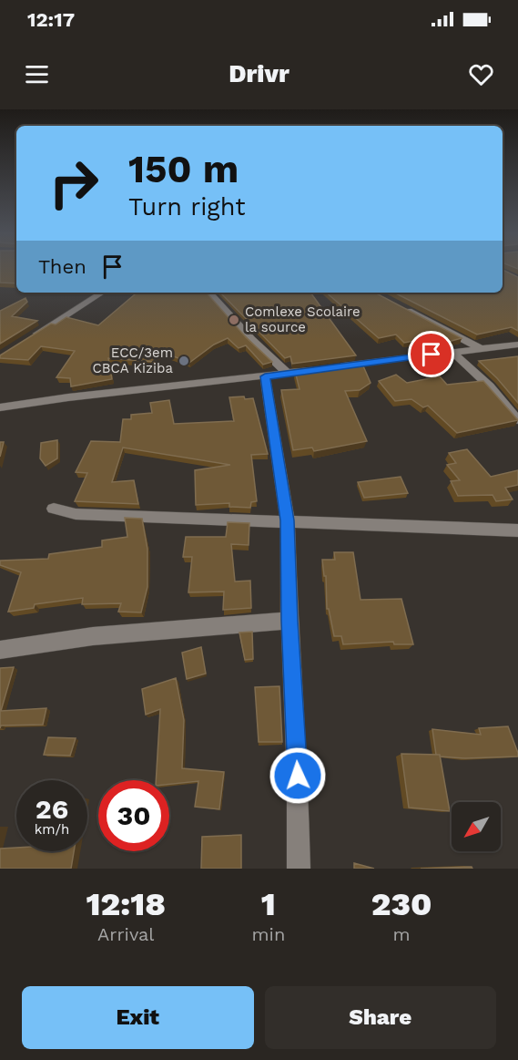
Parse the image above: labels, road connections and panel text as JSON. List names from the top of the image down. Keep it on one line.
{"places":["Comlexe Scolaire la source","ECC/3em CBCA Kiziba"],"north":"bottom left","page":{"status":"12:17","header":"Drivr","turn":["150 m","Turn right"],"then":"Then","speed":"26 km/h","limit":"30","eta":["12:18","Arrival","1","min","230","m"],"buttons":["Exit","Share"]}}
